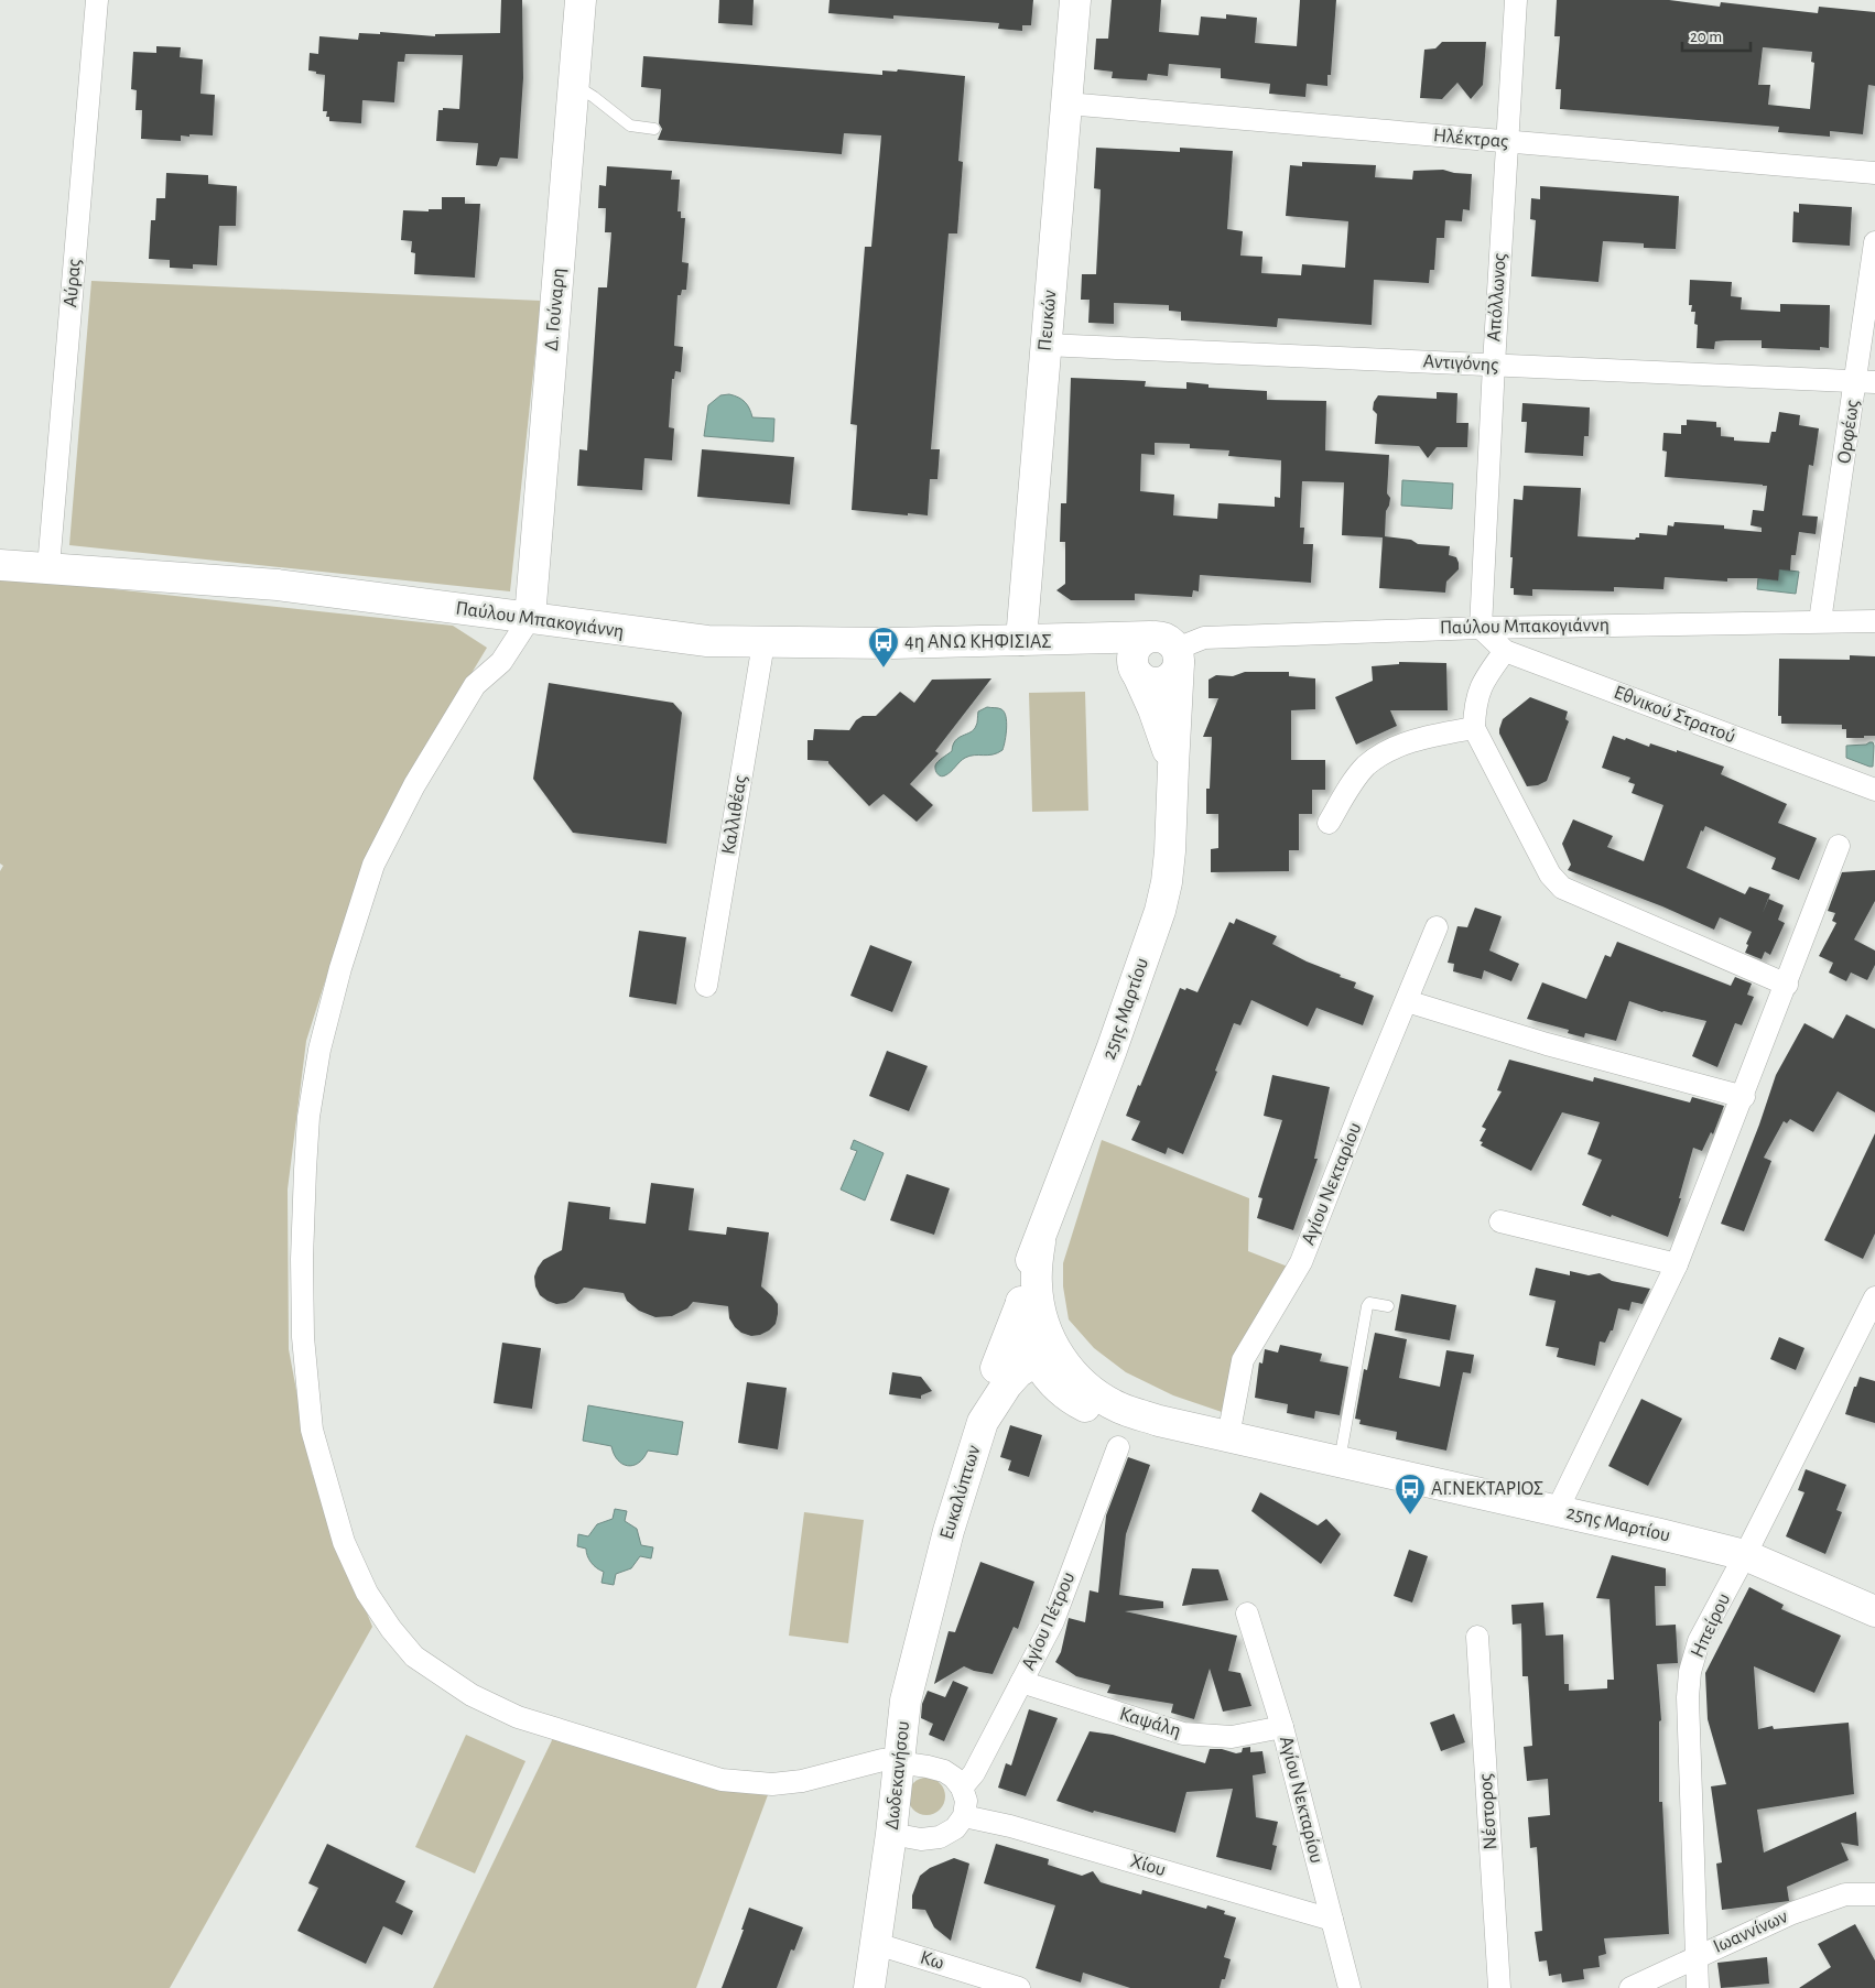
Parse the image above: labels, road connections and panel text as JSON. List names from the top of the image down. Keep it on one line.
{"streets":{"main road":["Δ. Γούναρη","Πευκών","Παύλου Μπακογιάννη","25ης Μαρτίου","Ευκαλύπτων","Δωδεκανήσου"],"street":["Ηλέκτρας","Αύρας","Απόλλωνος","Αντιγόνης","Ορφέως","Εθνικού Στρατού","Καλλιθέας","Αγίου Νεκταρίου","Αγίου Πέτρου","Ηπείρου","Καψάλη","Νέστορος","Χίου","Ιωαννίνων","Κω"]},"crossings":[["Ηλέκτρας","Απόλλωνος"],["Ηλέκτρας","Πευκών"],["Αύρας","Παύλου Μπακογιάννη"],["Απόλλωνος","Αντιγόνης"],["Απόλλωνος","Παύλου Μπακογιάννη"],["Απόλλωνος","Εθνικού Στρατού"],["Δ. Γούναρη","Παύλου Μπακογιάννη"],["Πευκών","Αντιγόνης"],["Πευκών","Παύλου Μπακογιάννη"],["Αντιγόνης","Ορφέως"],["Ορφέως","Παύλου Μπακογιάννη"],["Παύλου Μπακογιάννη","Εθνικού Στρατού"],["Παύλου Μπακογιάννη","Καλλιθέας"],["Παύλου Μπακογιάννη","25ης Μαρτίου"],["25ης Μαρτίου","Αγίου Νεκταρίου"],["25ης Μαρτίου","Ευκαλύπτων"],["25ης Μαρτίου","Ηπείρου"],["Αγίου Νεκταρίου","Καψάλη"],["Αγίου Νεκταρίου","Χίου"],["Ευκαλύπτων","Δωδεκανήσου"],["Αγίου Πέτρου","Καψάλη"],["Αγίου Πέτρου","Δωδεκανήσου"],["Αγίου Πέτρου","Χίου"],["Ηπείρου","Ιωαννίνων"],["Δωδεκανήσου","Χίου"],["Δωδεκανήσου","Κω"]],"places":{"bus stop":["4η ΑΝΩ ΚΗΦΙΣΙΑΣ","ΑΓ.ΝΕΚΤΑΡΙΟΣ"]},"scale_bar":"20 m"}
